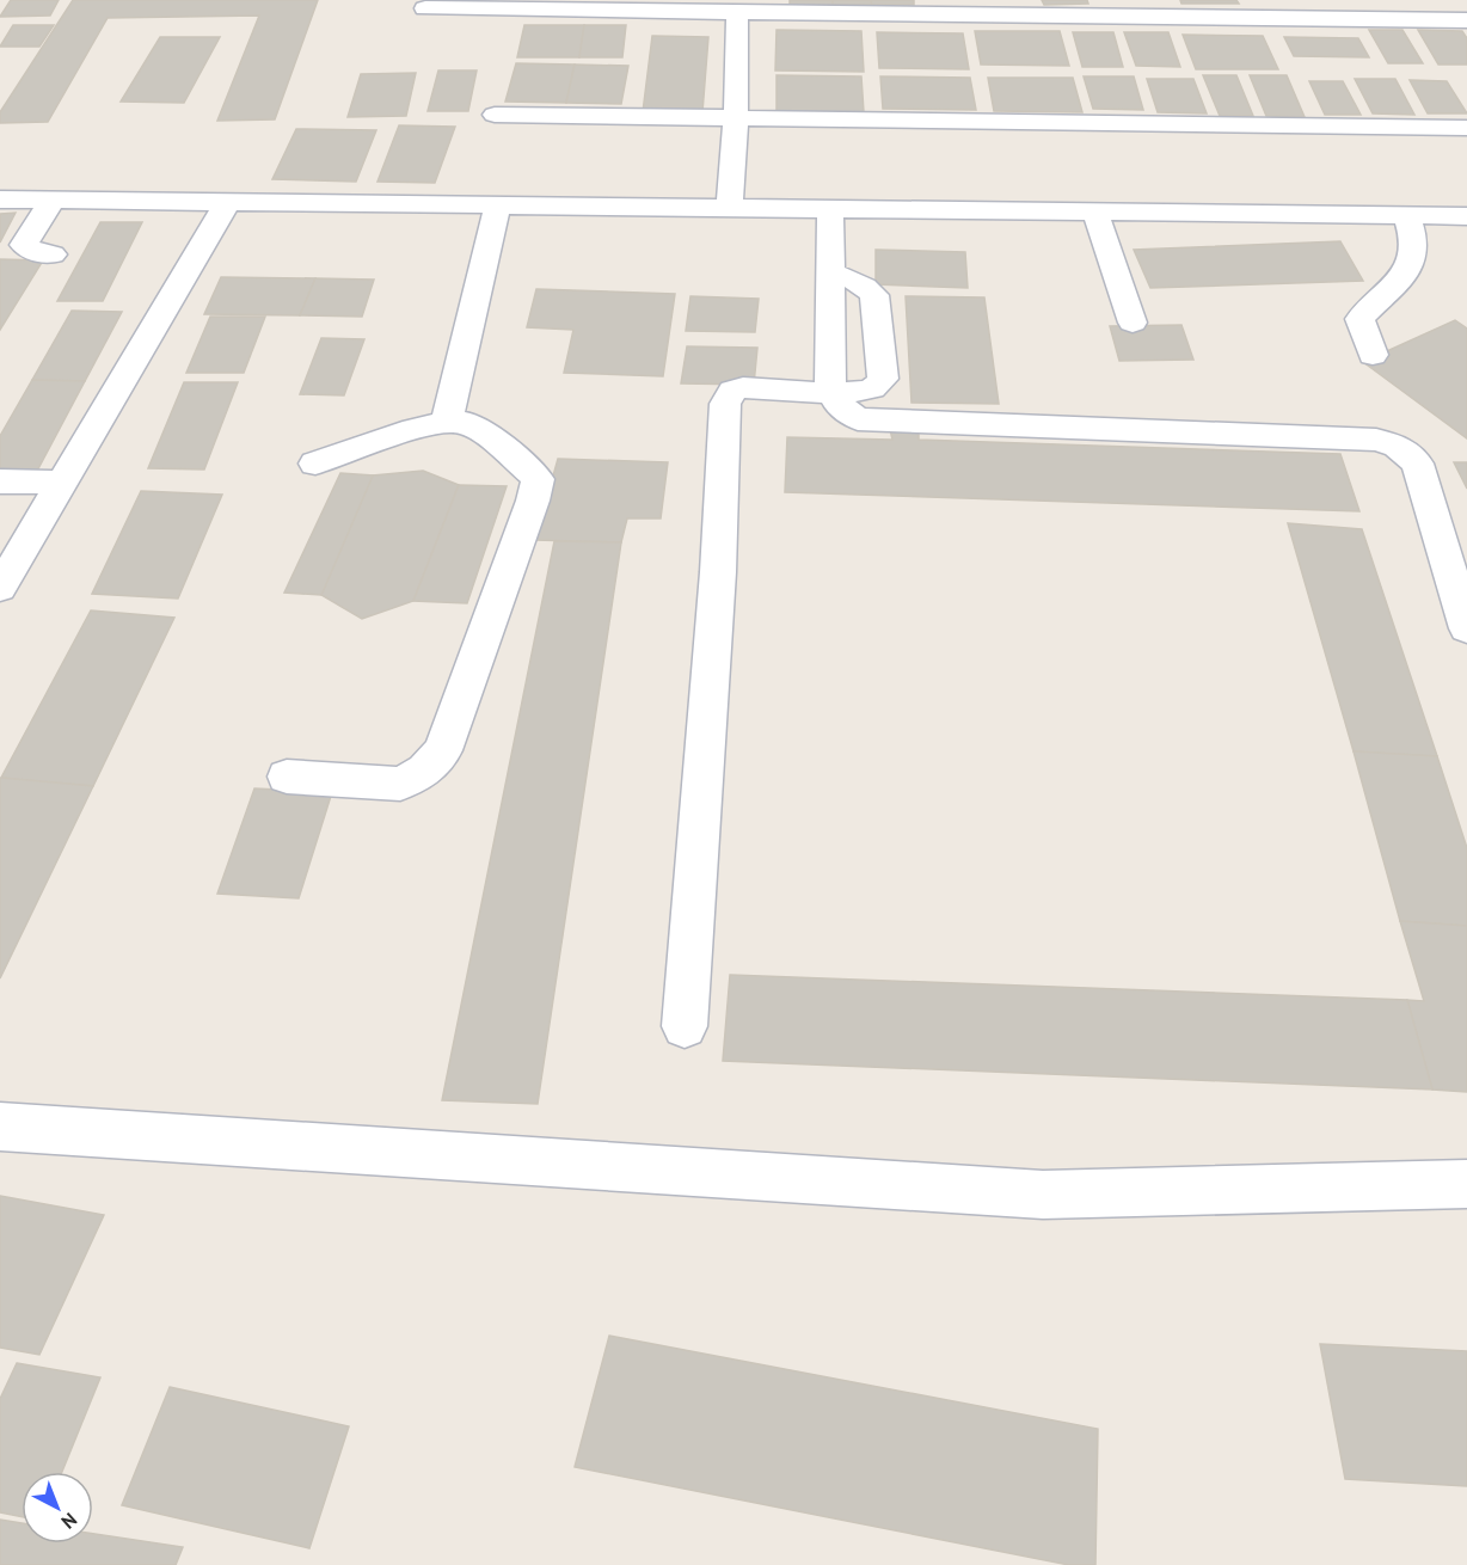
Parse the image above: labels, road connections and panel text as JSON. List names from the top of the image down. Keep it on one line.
{"north":"bottom right"}
